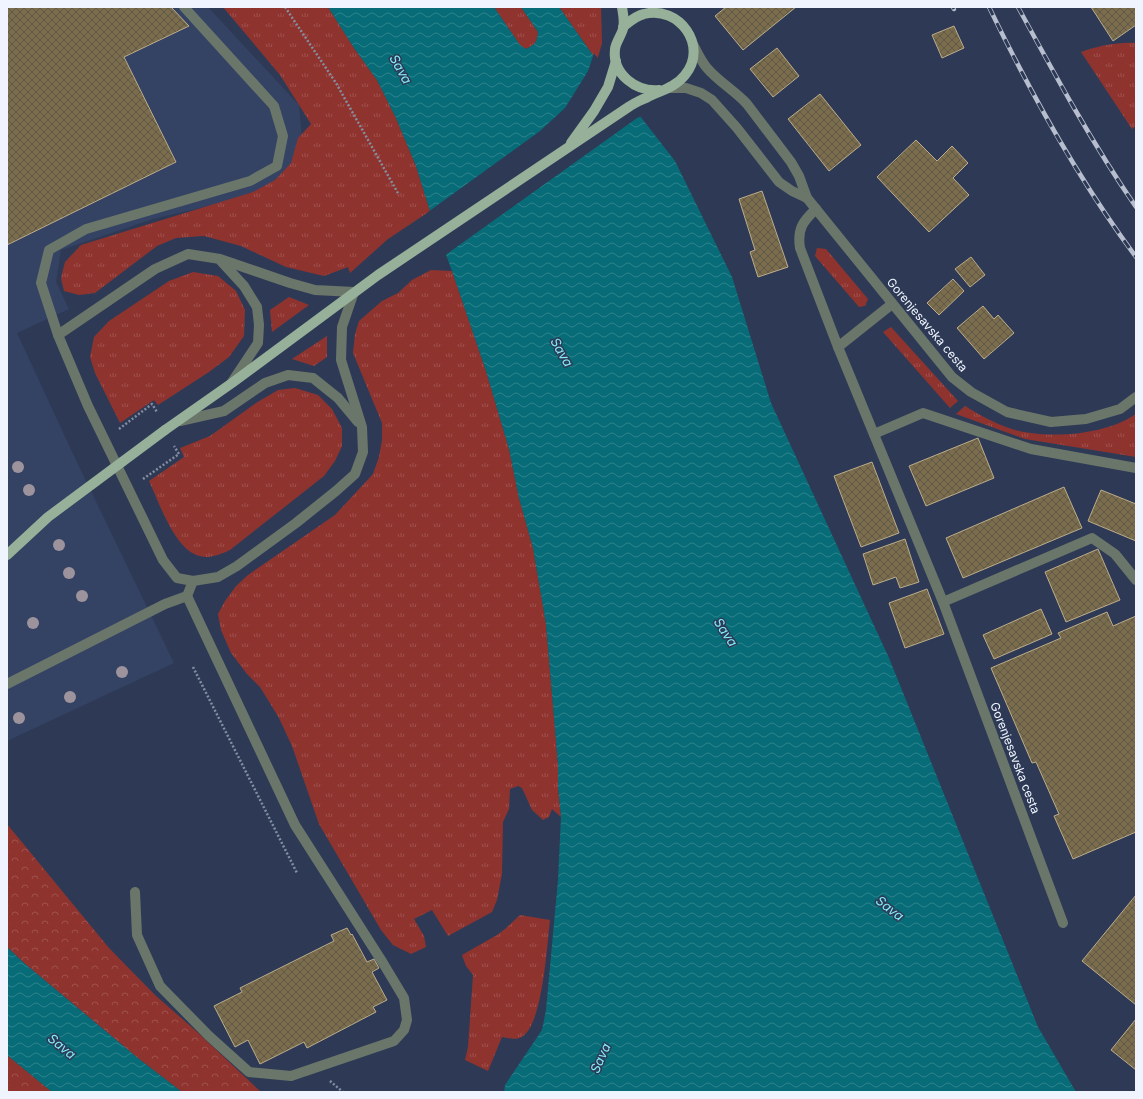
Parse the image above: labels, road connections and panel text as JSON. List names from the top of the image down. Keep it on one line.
{"streets":{"street":["Gorenjesavska cesta"]},"water":["Sava"]}
